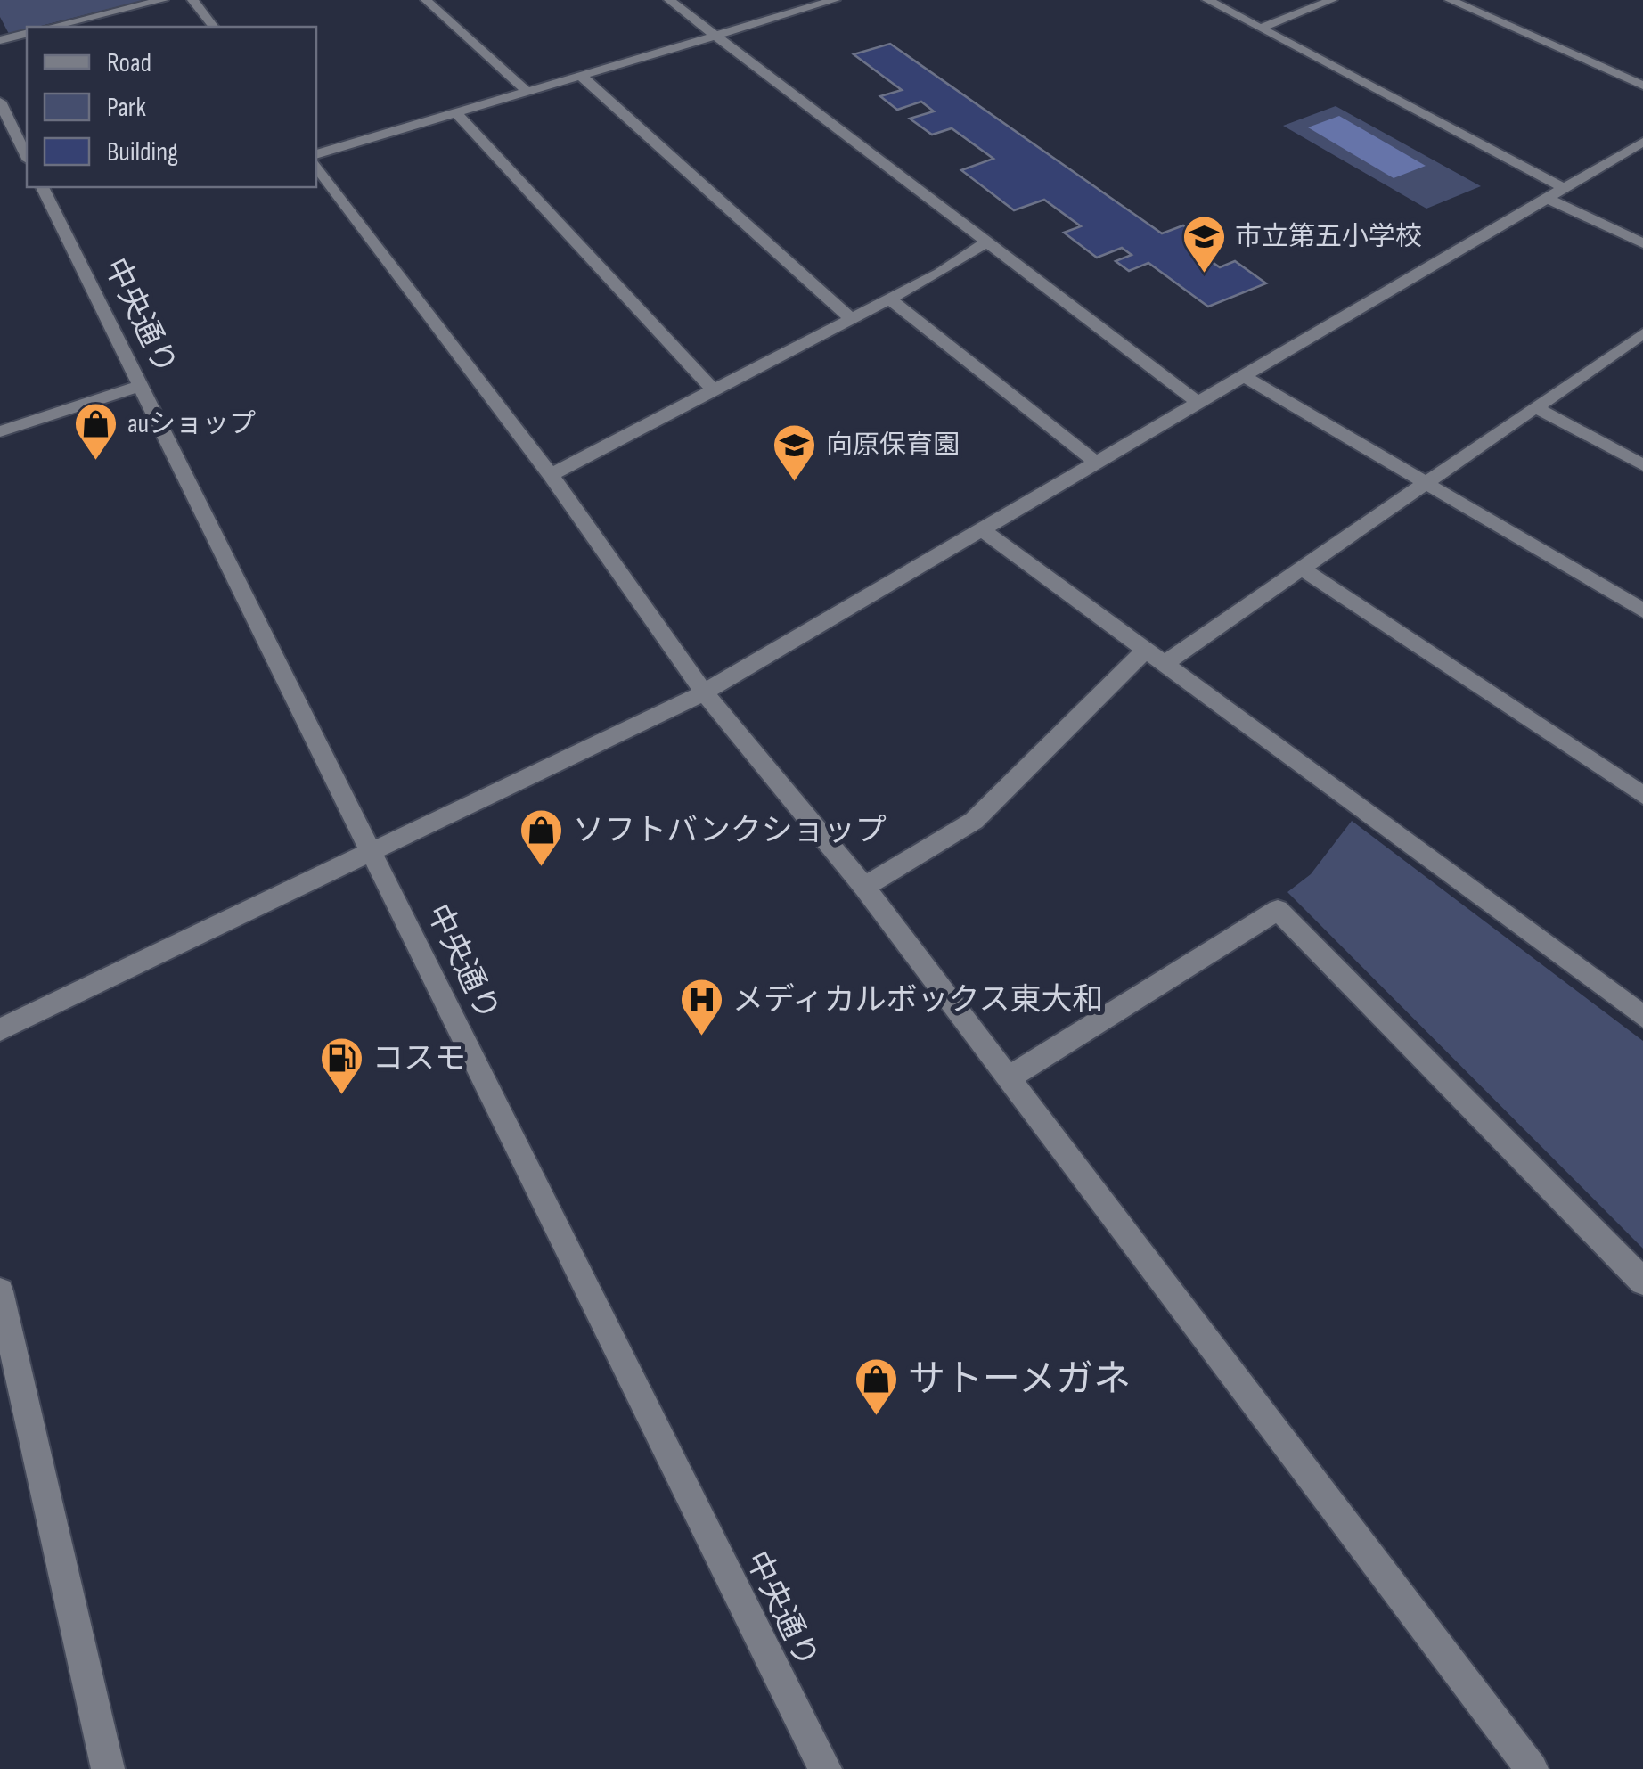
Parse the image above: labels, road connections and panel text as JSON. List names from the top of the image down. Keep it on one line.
{"streets":{"street":["中央通り"]},"places":{"school or university":["市立第五小学校","向原保育園"],"shop":["auショップ","ソフトバンクショップ","サトーメガネ"],"hospital":["メディカルボックス東大和"],"fuel station":["コスモ"]},"legend":["Road","Park","Building"]}
